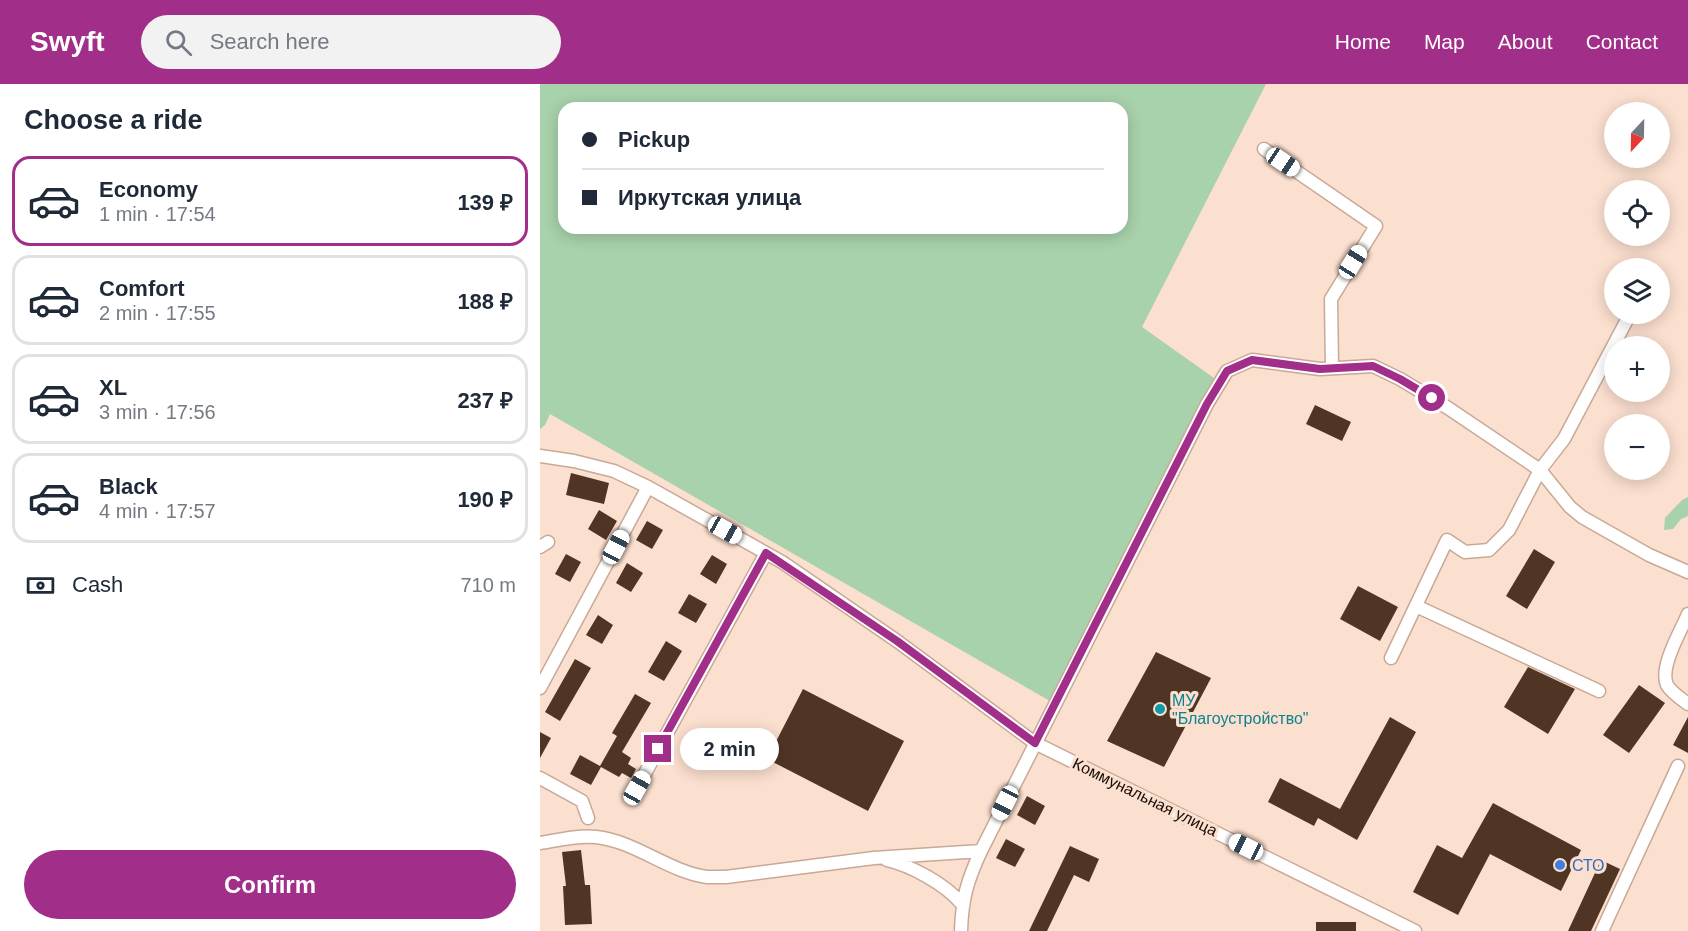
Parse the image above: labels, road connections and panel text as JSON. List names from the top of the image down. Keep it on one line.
{"streets":{"street":["Коммунальная улица"]},"places":["МУ \"Благоустройство\"","СТО"],"north":"bottom","page":{"header":"Swyft","search":"Search here","nav":["Home","Map","About","Contact"],"heading":"Choose a ride","map_buttons":["+","−"],"banner":["Pickup","Иркутская улица"],"list":[{"name":"Economy","note":"1 min · 17:54","value":"139 ₽"},{"name":"Comfort","note":"2 min · 17:55","value":"188 ₽"},{"name":"XL","note":"3 min · 17:56","value":"237 ₽"},{"name":"Black","note":"4 min · 17:57","value":"190 ₽"}],"pay":["Cash","710 m"],"bubble":"2 min","buttons":"Confirm"}}
